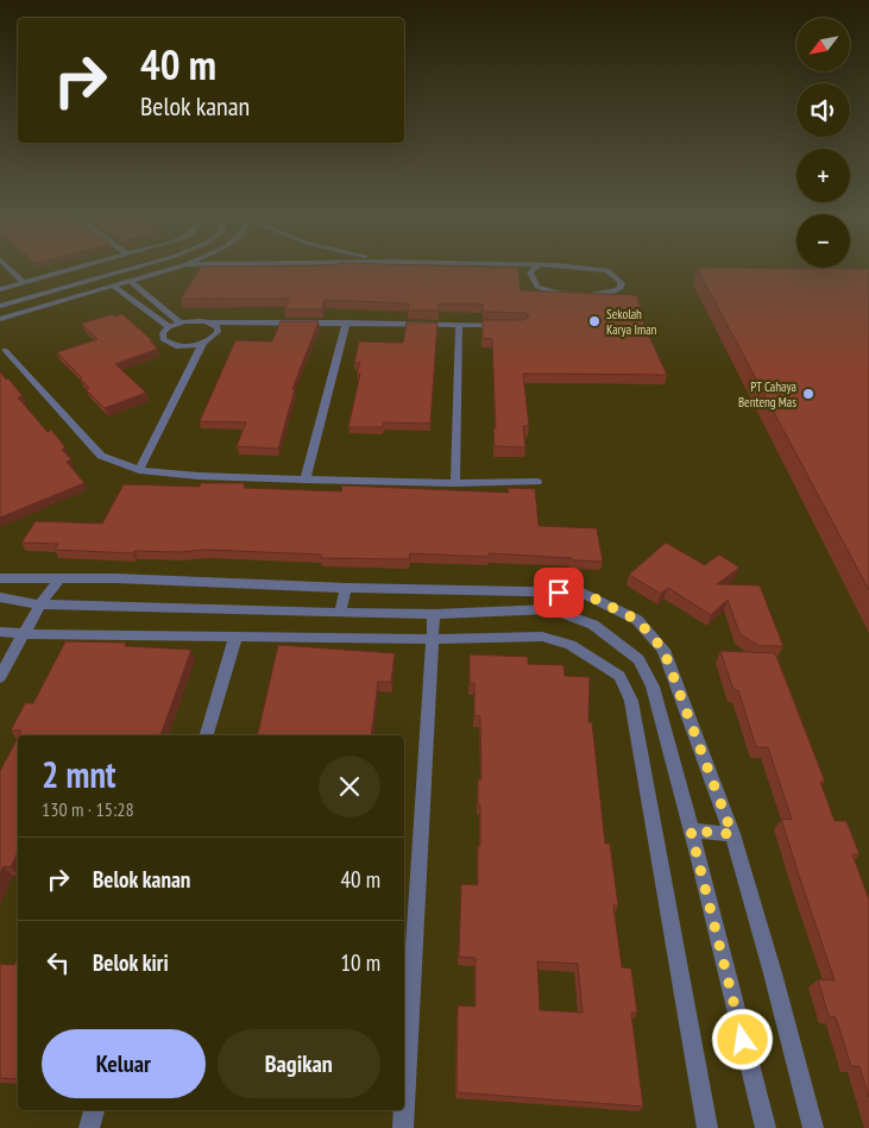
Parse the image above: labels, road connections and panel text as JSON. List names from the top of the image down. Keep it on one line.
{"places":["Sekolah Karya Iman","PT Cahaya Benteng Mas"],"north":"bottom left","page":{"map_buttons":["+","−"],"turn":["40 m","Belok kanan"],"heading":["2 mnt","130 m · 15:28"],"list":[{"name":"Belok kanan","value":"40 m"},{"name":"Belok kiri","value":"10 m"}],"buttons":["Keluar","Bagikan"]}}
